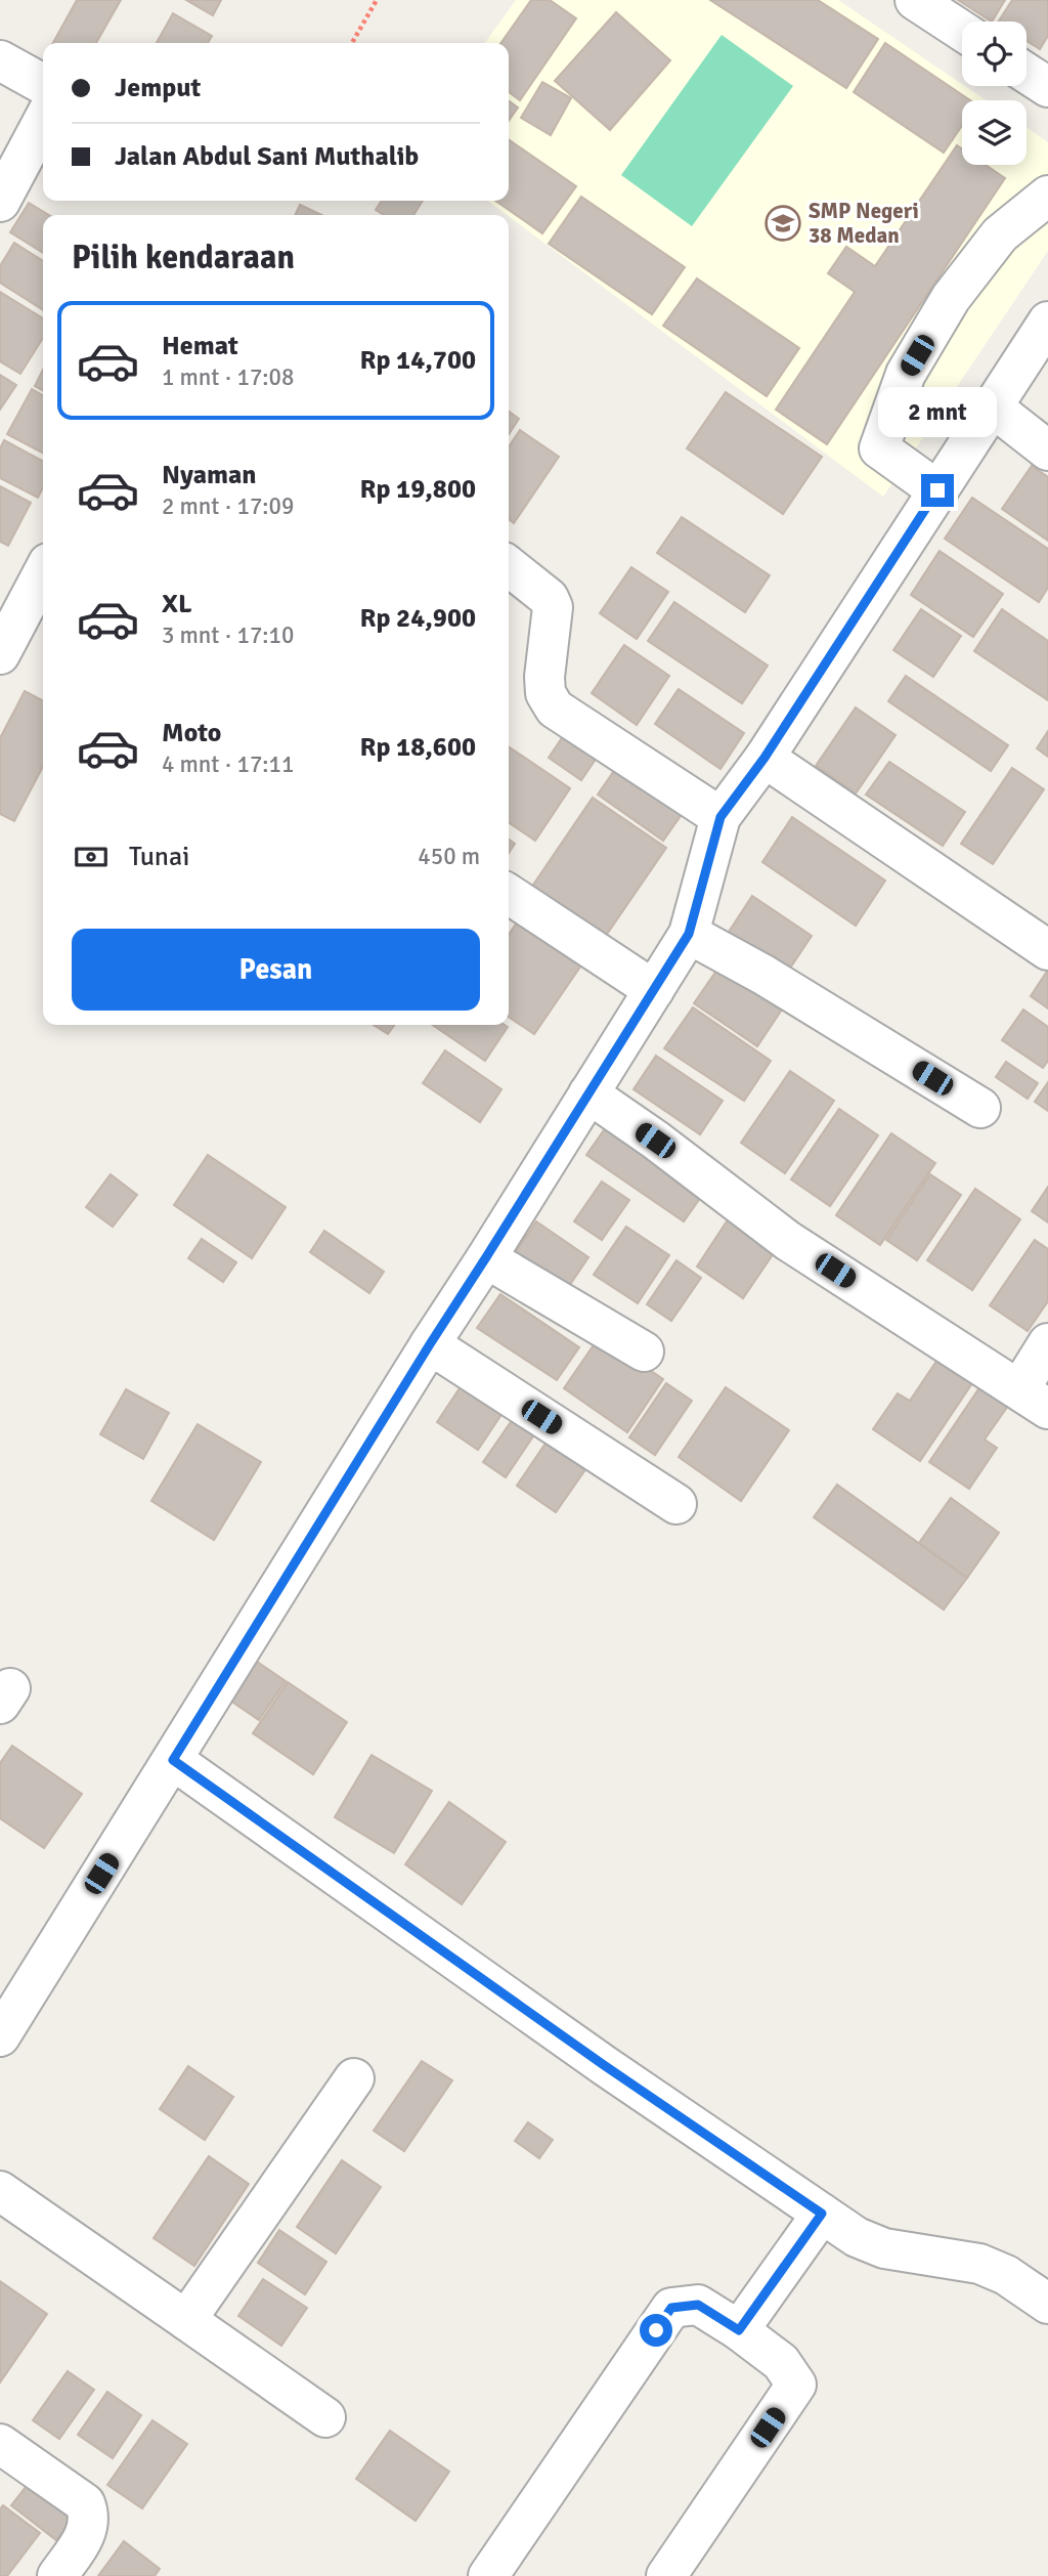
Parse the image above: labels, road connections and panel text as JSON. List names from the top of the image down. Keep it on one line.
{"places":{"school or university":["SMP Negeri 38 Medan"]},"page":{"banner":["Jemput","Jalan Abdul Sani Muthalib"],"heading":"Pilih kendaraan","list":[{"name":"Hemat","note":"1 mnt · 17:08","value":"Rp 14,700"},{"name":"Nyaman","note":"2 mnt · 17:09","value":"Rp 19,800"},{"name":"XL","note":"3 mnt · 17:10","value":"Rp 24,900"},{"name":"Moto","note":"4 mnt · 17:11","value":"Rp 18,600"}],"bubble":"2 mnt","pay":["Tunai","450 m"],"buttons":"Pesan"}}
